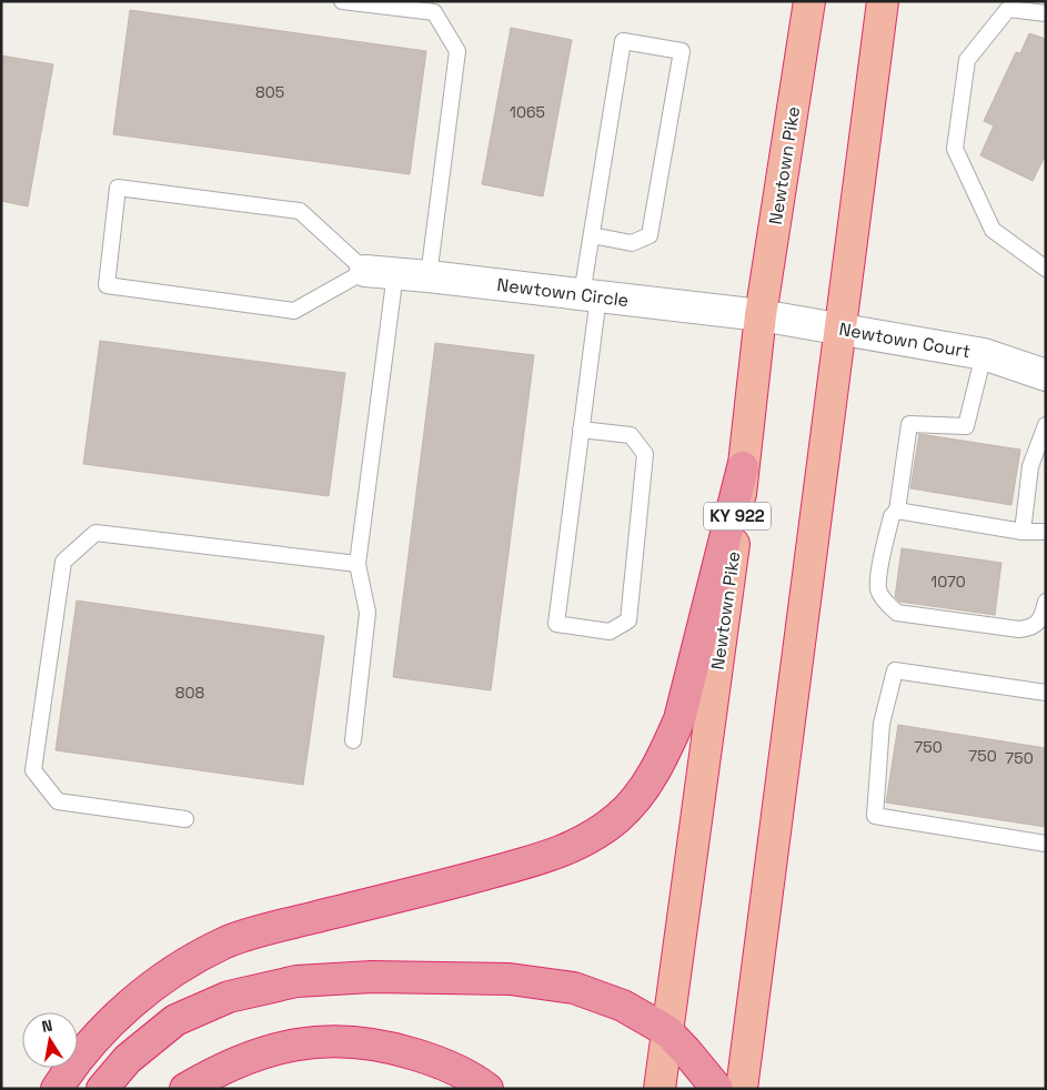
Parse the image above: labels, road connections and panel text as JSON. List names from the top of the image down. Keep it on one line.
{"streets":{"highway":["Newtown Pike","KY 922"],"street":["Newtown Circle","Newtown Court"]},"crossings":[["Newtown Pike","Newtown Circle"],["Newtown Pike","Newtown Court"],["Newtown Circle","Newtown Court"]],"house_numbers":["805","1065","1070","808","750","750","750"],"north":"top"}
